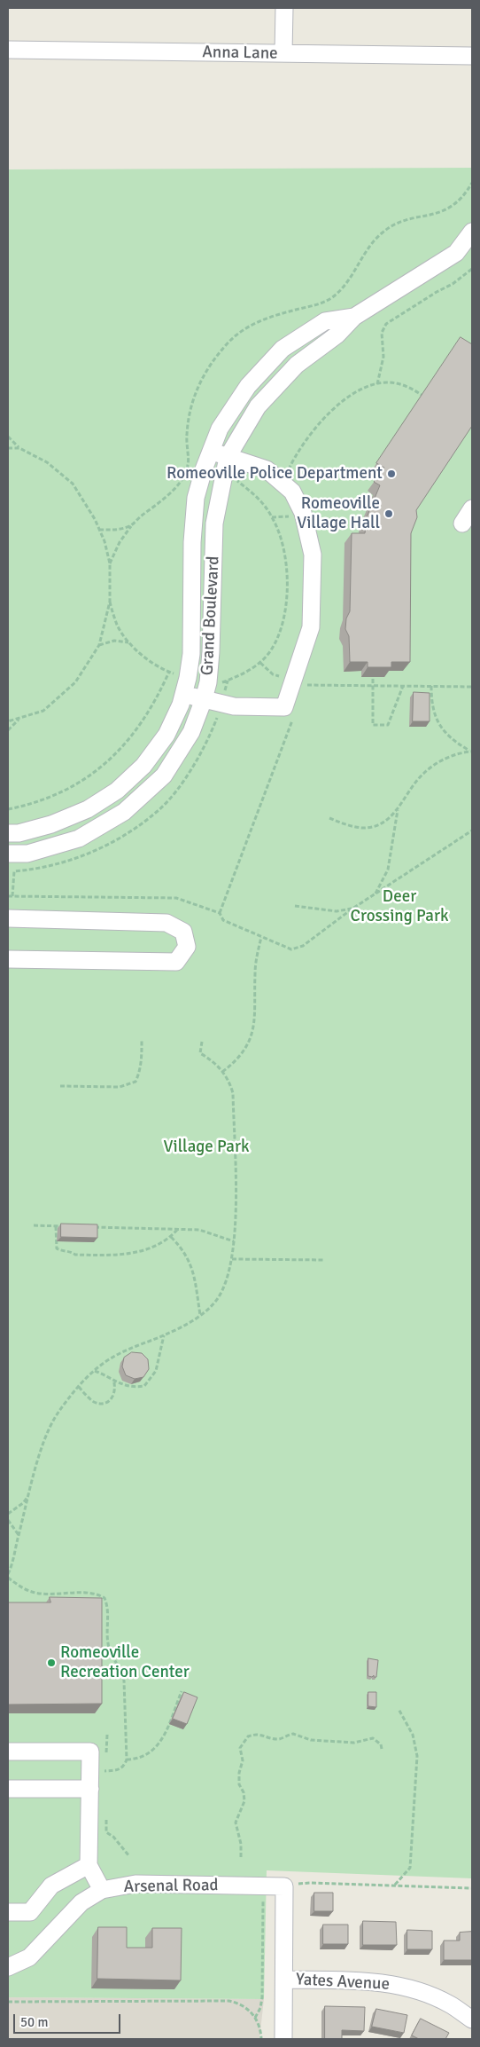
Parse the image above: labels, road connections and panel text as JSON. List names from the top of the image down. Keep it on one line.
{"streets":{"street":["Anna Lane","Grand Boulevard","Arsenal Road","Yates Avenue"]},"parks":["Deer Crossing Park","Village Park"],"places":["Romeoville Police Department","Romeoville Village Hall","Romeoville Recreation Center"],"scale_bar":"50 m"}
